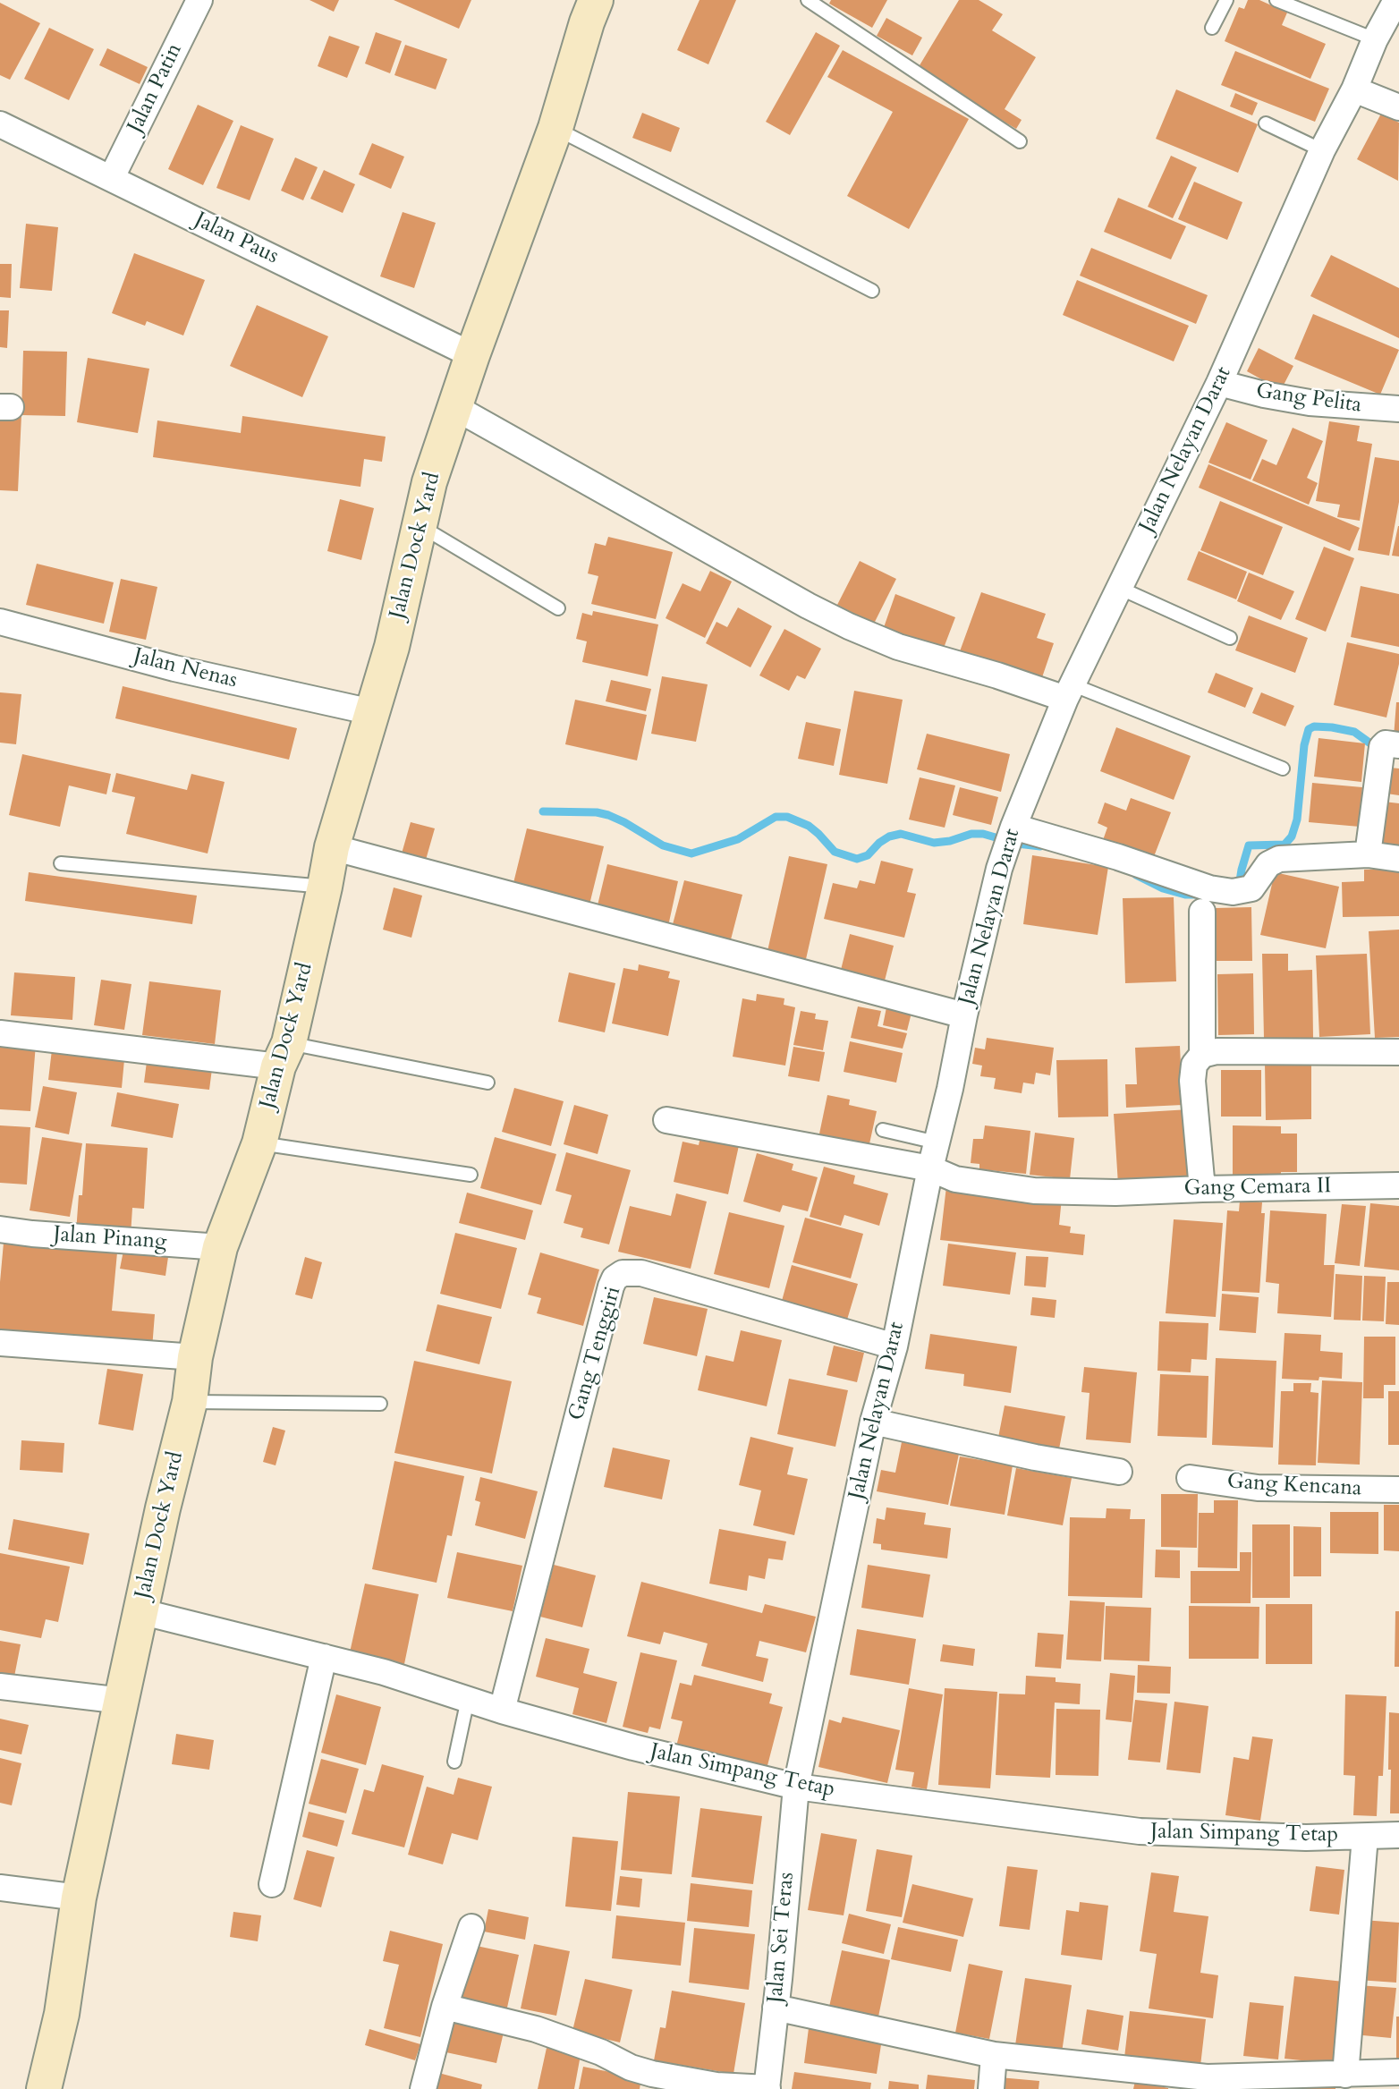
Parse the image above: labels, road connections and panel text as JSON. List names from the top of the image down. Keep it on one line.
{"streets":{"street":["Jalan Patin","Jalan Paus","Gang Pelita","Jalan Nelayan Darat","Jalan Dock Yard","Jalan Nenas","Gang Cemara II","Jalan Pinang","Gang Tenggiri","Gang Kencana","Jalan Simpang Tetap","Jalan Sei Teras"]},"crossings":[["Jalan Patin","Jalan Paus"],["Jalan Paus","Jalan Dock Yard"],["Gang Pelita","Jalan Nelayan Darat"],["Jalan Nelayan Darat","Gang Cemara II"],["Jalan Nelayan Darat","Gang Tenggiri"],["Jalan Nelayan Darat","Jalan Simpang Tetap"],["Jalan Nelayan Darat","Jalan Sei Teras"],["Jalan Dock Yard","Jalan Nenas"],["Jalan Dock Yard","Jalan Pinang"],["Jalan Dock Yard","Jalan Simpang Tetap"],["Gang Tenggiri","Jalan Simpang Tetap"],["Jalan Simpang Tetap","Jalan Sei Teras"]]}
